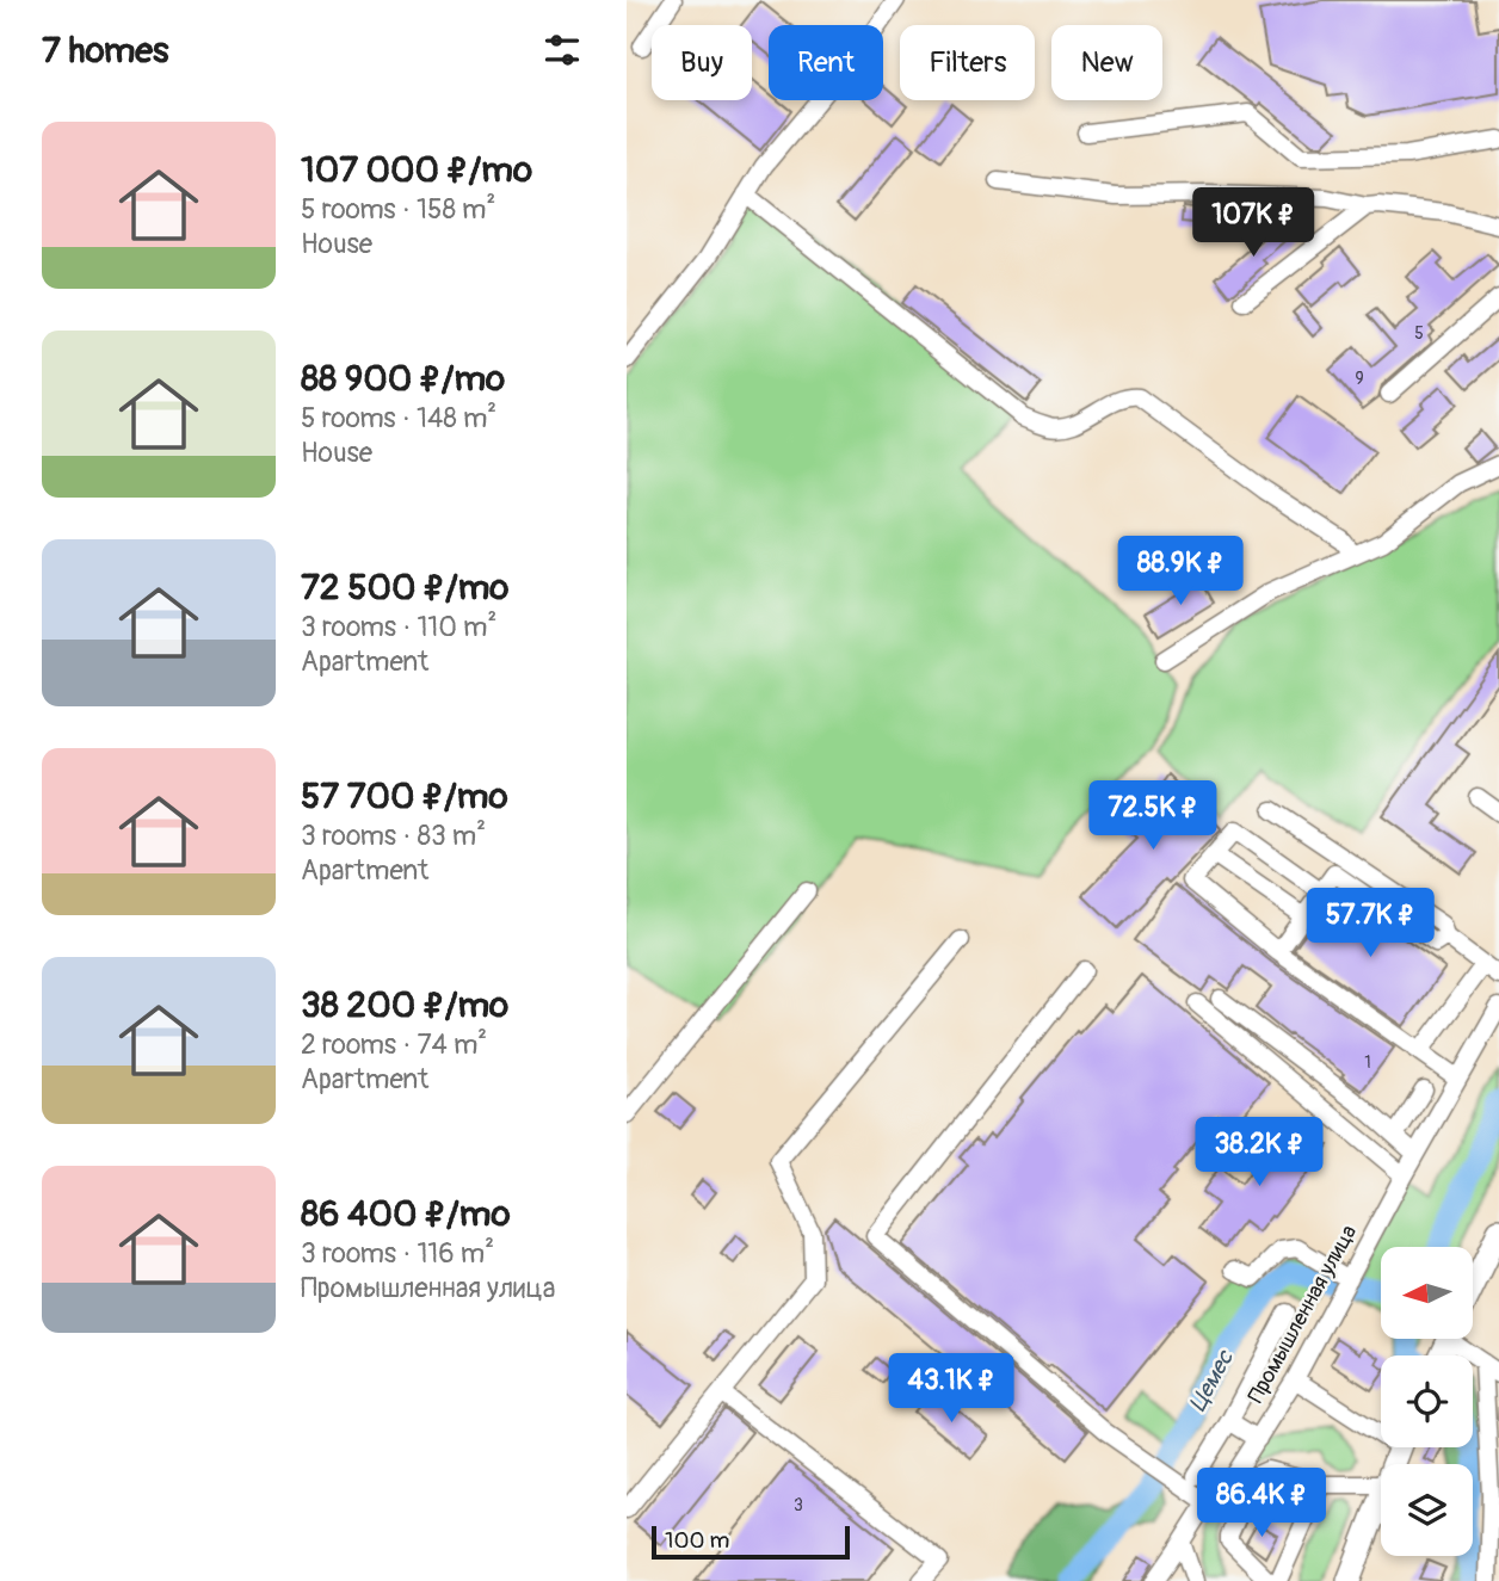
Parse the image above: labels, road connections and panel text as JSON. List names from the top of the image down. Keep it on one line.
{"streets":{"street":["Промышленная улица"]},"water":["Цемес"],"house_numbers":["5","9","1","3"],"scale_bar":"100 m","north":"left","page":{"heading":"7 homes","chip":["Buy","Rent","Filters","New"],"list":[{"name":"107 000 ₽/mo","note":"5 rooms · 158 m² · House"},{"name":"88 900 ₽/mo","note":"5 rooms · 148 m² · House"},{"name":"72 500 ₽/mo","note":"3 rooms · 110 m² · Apartment"},{"name":"57 700 ₽/mo","note":"3 rooms · 83 m² · Apartment"},{"name":"38 200 ₽/mo","note":"2 rooms · 74 m² · Apartment"},{"name":"86 400 ₽/mo","note":"3 rooms · 116 m² · Промышленная улица"}],"price":["107K ₽","88.9K ₽","72.5K ₽","57.7K ₽","38.2K ₽","43.1K ₽","86.4K ₽"],"scale":"100 m"}}
